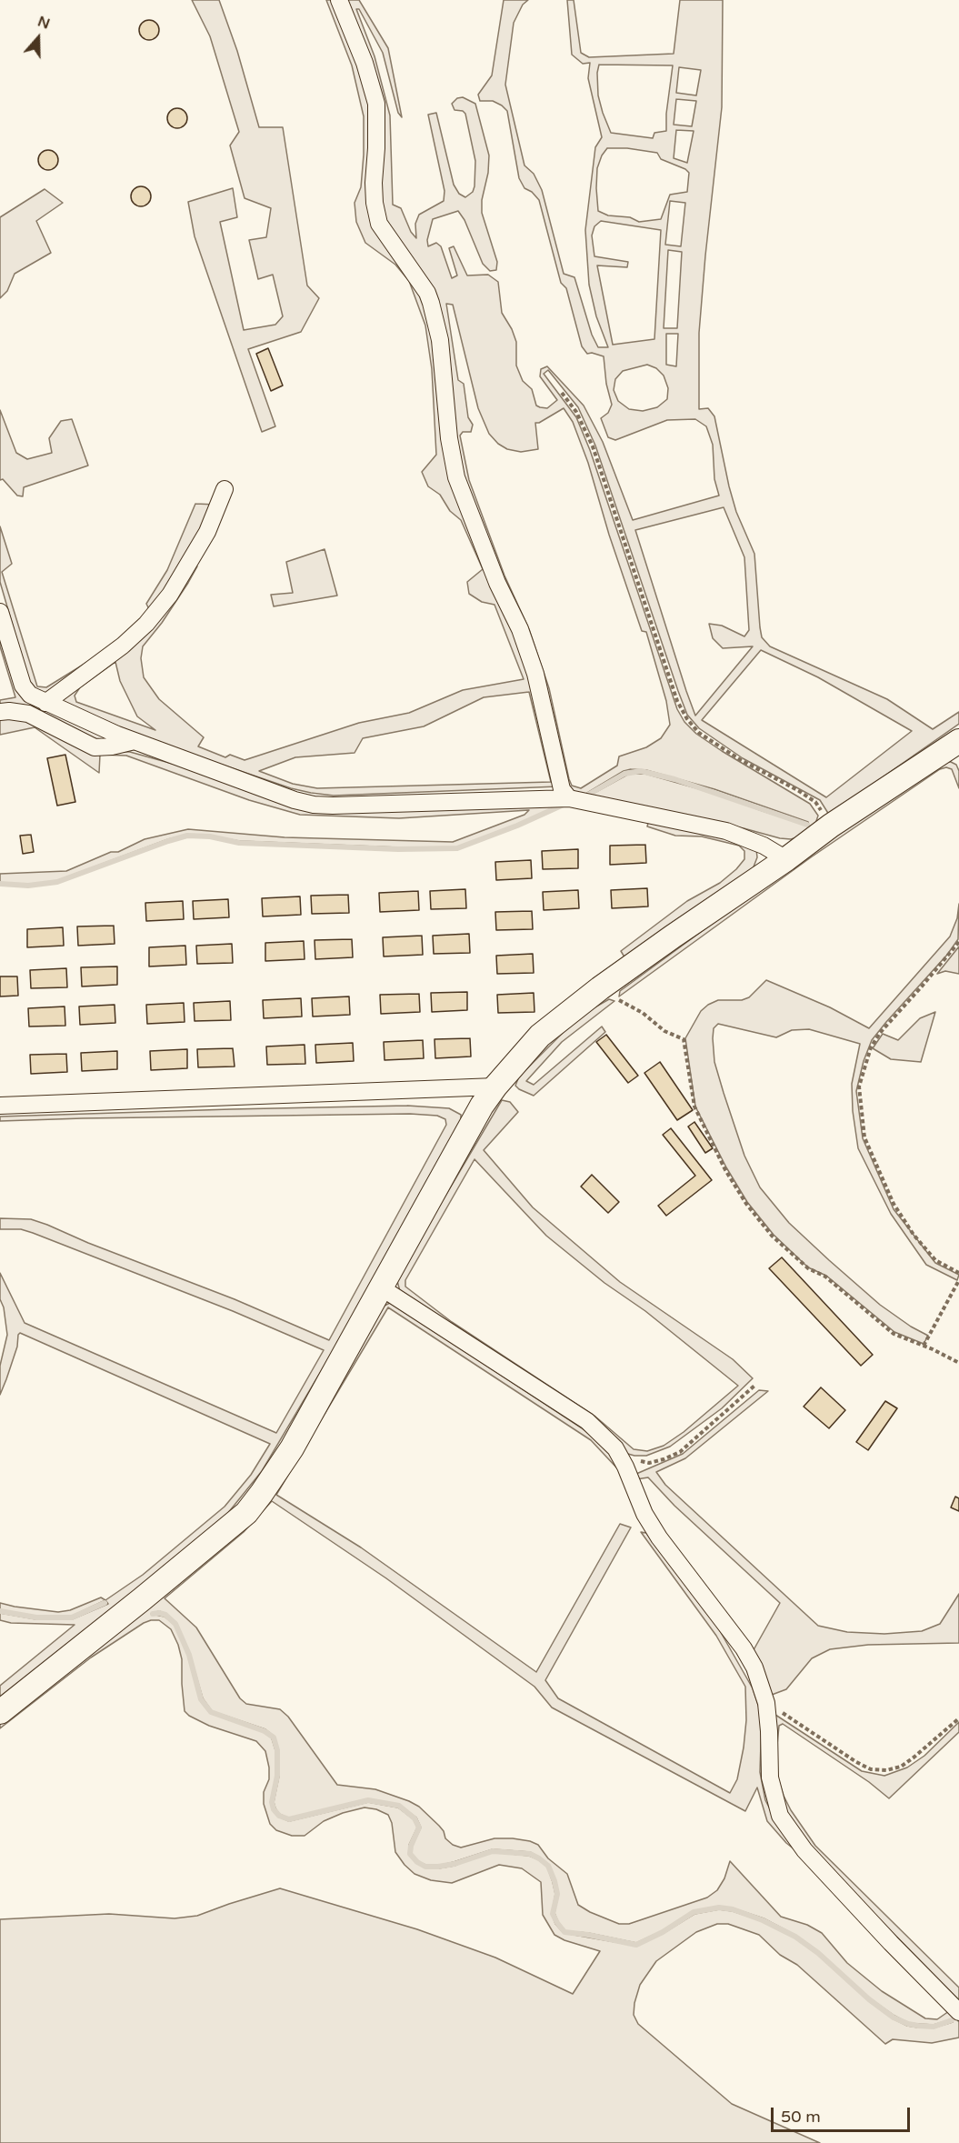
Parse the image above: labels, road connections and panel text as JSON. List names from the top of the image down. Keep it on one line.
{"scale_bar":"50 m","north":"top"}
